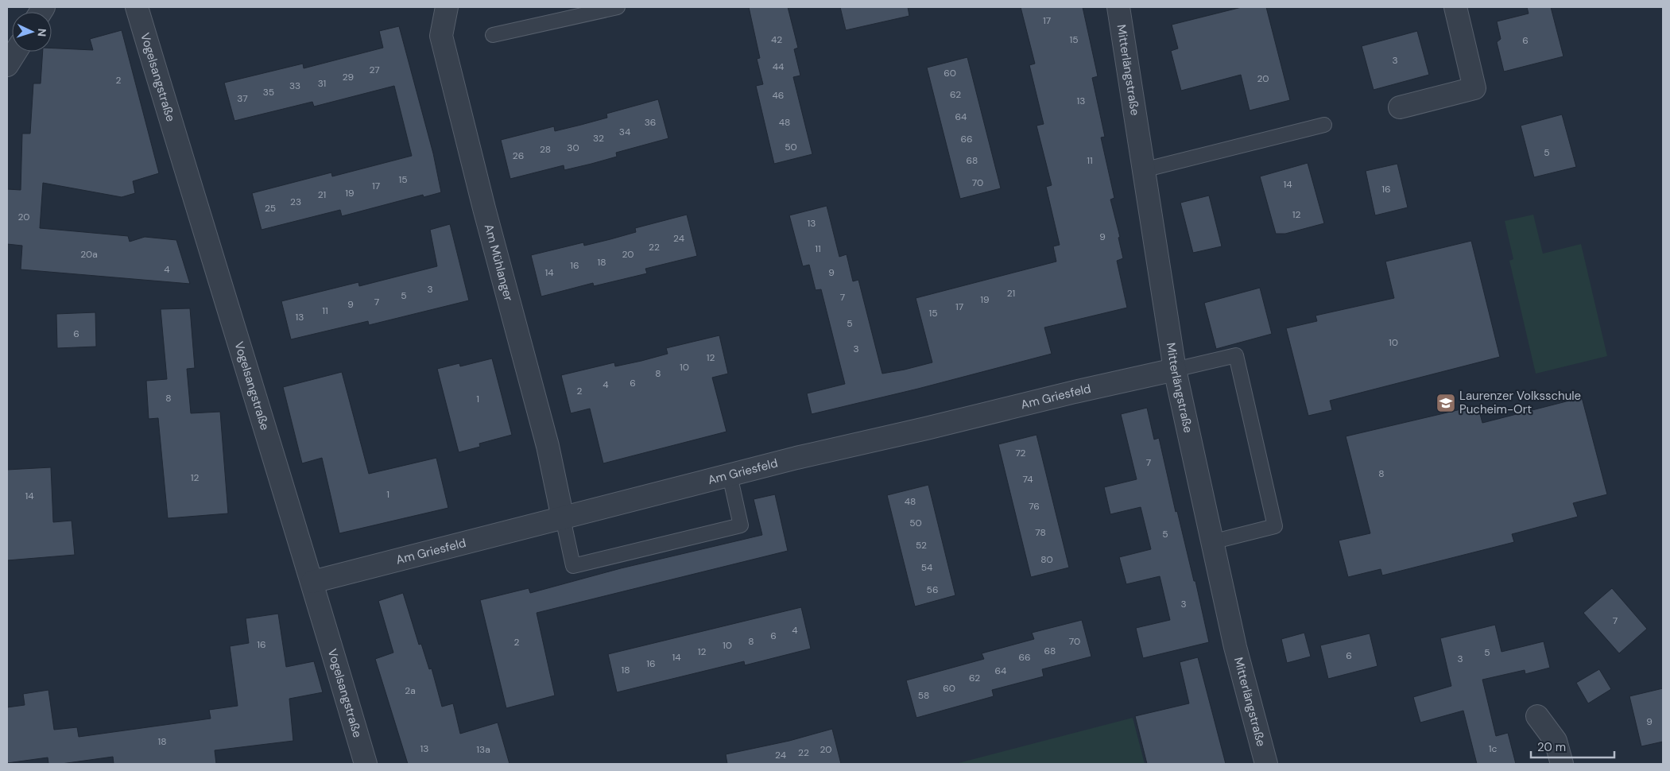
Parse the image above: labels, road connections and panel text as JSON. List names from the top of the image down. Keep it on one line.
{"streets":{"street":["Mitterlängstraße","Vogelsangstraße","Am Mühlanger","Am Griesfeld"]},"crossings":[["Mitterlängstraße","Am Griesfeld"],["Vogelsangstraße","Am Griesfeld"],["Am Mühlanger","Am Griesfeld"]],"places":{"school or university":["Laurenzer Volksschule Pucheim-Ort"]},"house_numbers":["17","42","15","6","3","44","27","60","29","20","2","31","33","35","62","46","37","13","64","36","48","34","32","66","50","30","28","5","26","68","11","15","70","14","17","16","19","21","23","25","12","20","13","9","24","22","11","20a","20","18","16","4","14","9","3","21","5","7","19","7","9","17","11","15","13","5","6","10","3","12","10","8","6","4","2","8","1","72","7","8","12","74","1","14","48","76","50","78","5","52","80","54","56","3","7","4","6","8","70","2","16","10","68","12","5","6","14","66","3","16","18","64","62","60","2a","58","9","18","13","1c","13a","20","22","24"],"scale_bar":"20 m","north":"right"}
